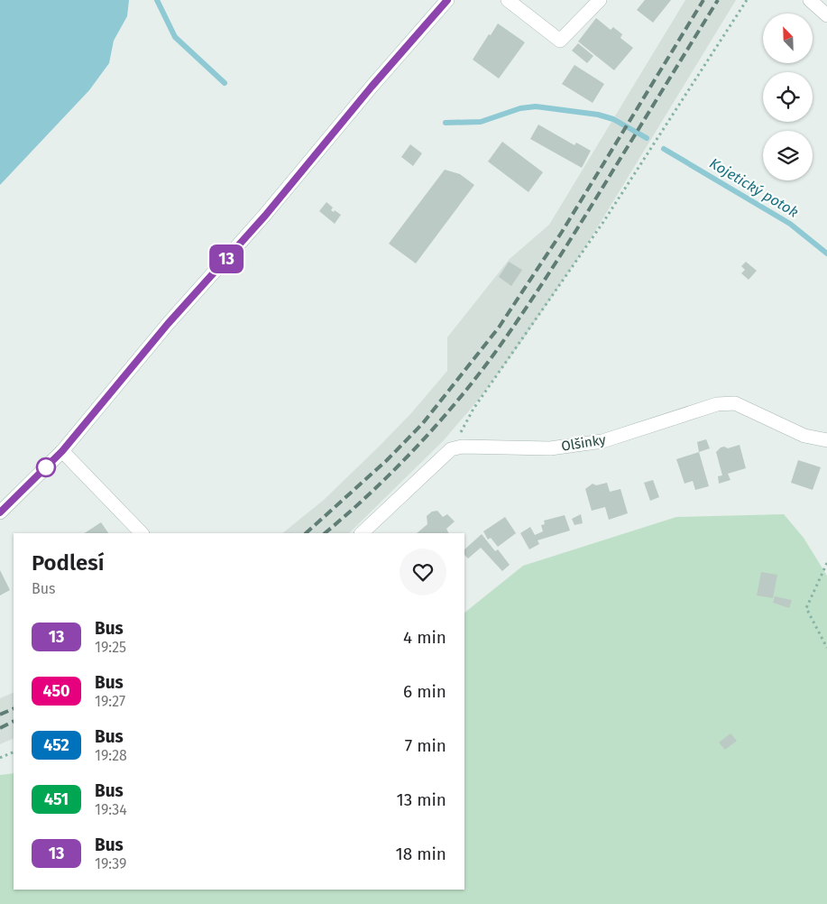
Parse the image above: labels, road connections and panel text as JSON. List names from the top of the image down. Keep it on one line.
{"streets":{"street":["Olšinky"]},"water":["Kojetický potok"],"lines":["bus line 13"],"north":"top left","page":{"on_map":"13","heading":["Podlesí","Bus"],"list":[{"mark":"13","name":"Bus","note":"19:25","value":"4 min"},{"mark":"450","name":"Bus","note":"19:27","value":"6 min"},{"mark":"452","name":"Bus","note":"19:28","value":"7 min"},{"mark":"451","name":"Bus","note":"19:34","value":"13 min"},{"mark":"13","name":"Bus","note":"19:39","value":"18 min"}]}}
